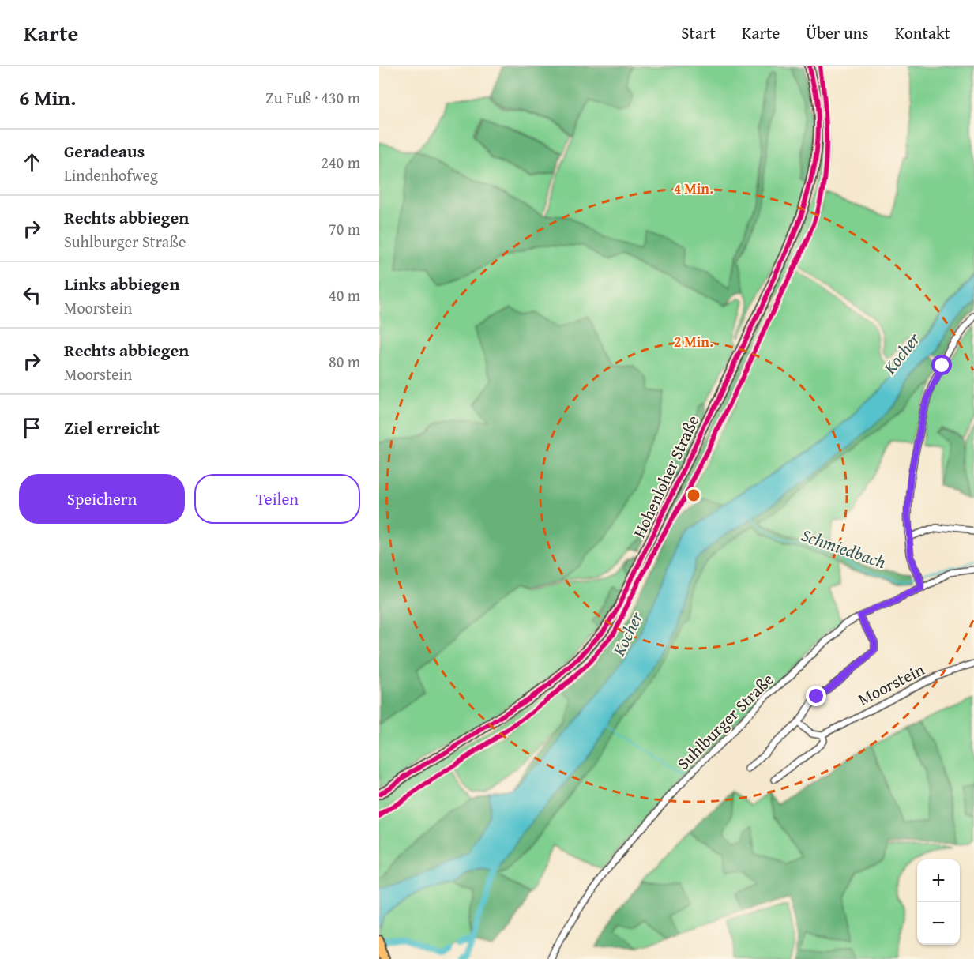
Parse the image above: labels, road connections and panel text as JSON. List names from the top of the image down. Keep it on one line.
{"streets":{"main road":["Hohenloher Straße"],"street":["Moorstein","Suhlburger Straße"]},"crossings":[["Moorstein","Suhlburger Straße"]],"water":["Kocher","Schmiedbach"],"page":{"header":"Karte","nav":["Start","Karte","Über uns","Kontakt"],"heading":["6 Min.","Zu Fuß · 430 m"],"list":[["Geradeaus","Lindenhofweg","240 m"],["Rechts abbiegen","Suhlburger Straße","70 m"],["Links abbiegen","Moorstein","40 m"],["Rechts abbiegen","Moorstein","80 m"],"Ziel erreicht"],"buttons":["Speichern","Teilen"],"map_buttons":["+","−"]},"rings":["4 Min.","2 Min."]}
